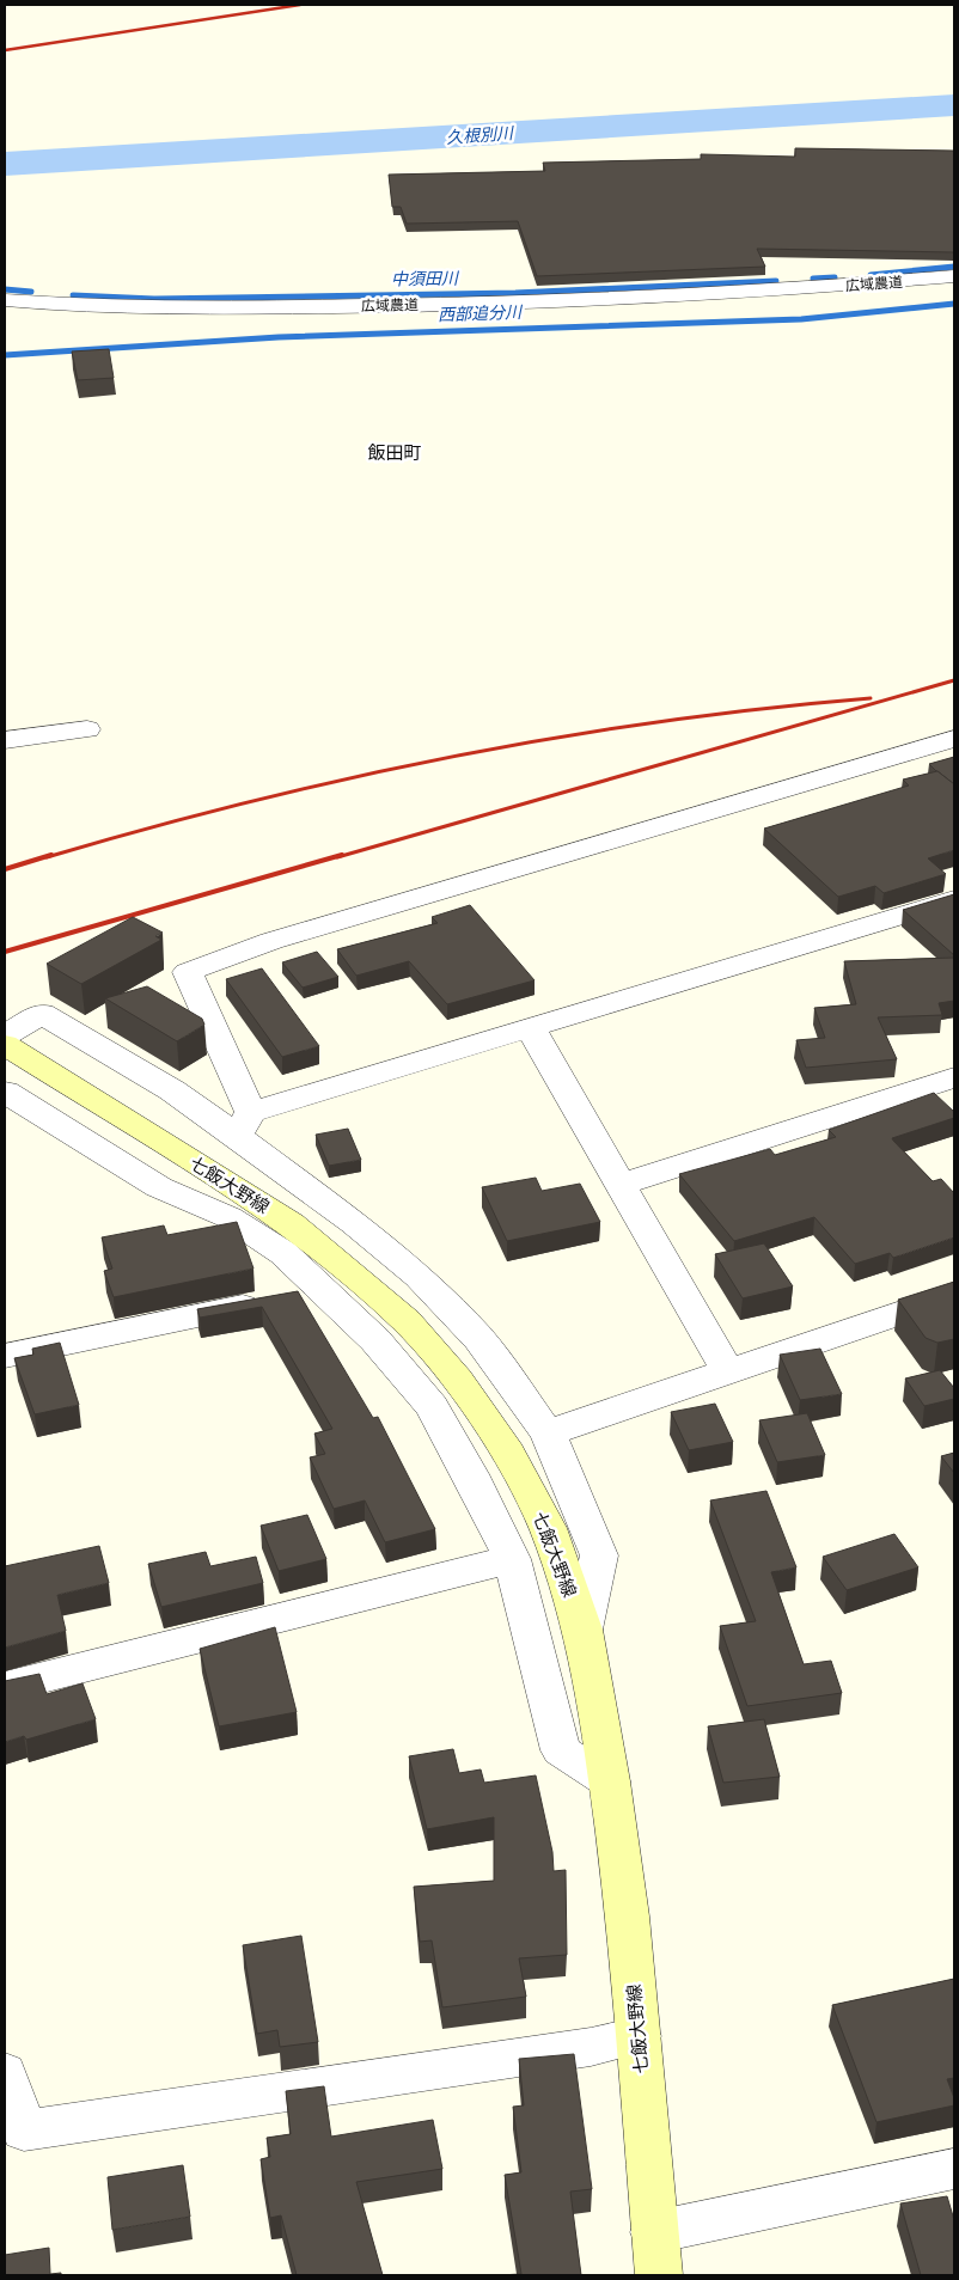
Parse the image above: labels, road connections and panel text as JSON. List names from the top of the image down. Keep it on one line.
{"streets":{"main road":["七飯大野線"],"street":["広域農道"]},"districts":["飯田町"],"water":["久根別川","中須田川","西部追分川"]}
